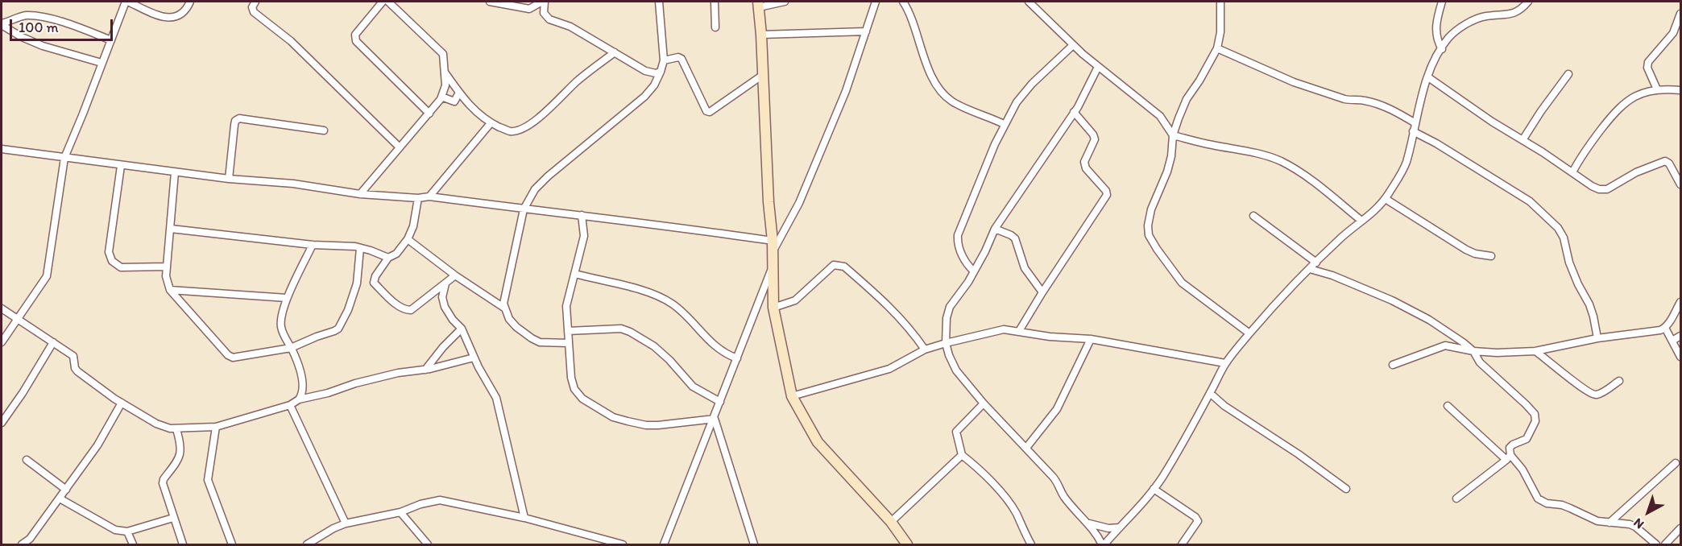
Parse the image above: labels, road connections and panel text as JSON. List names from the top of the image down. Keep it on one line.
{"scale_bar":"100 m","north":"bottom left"}
